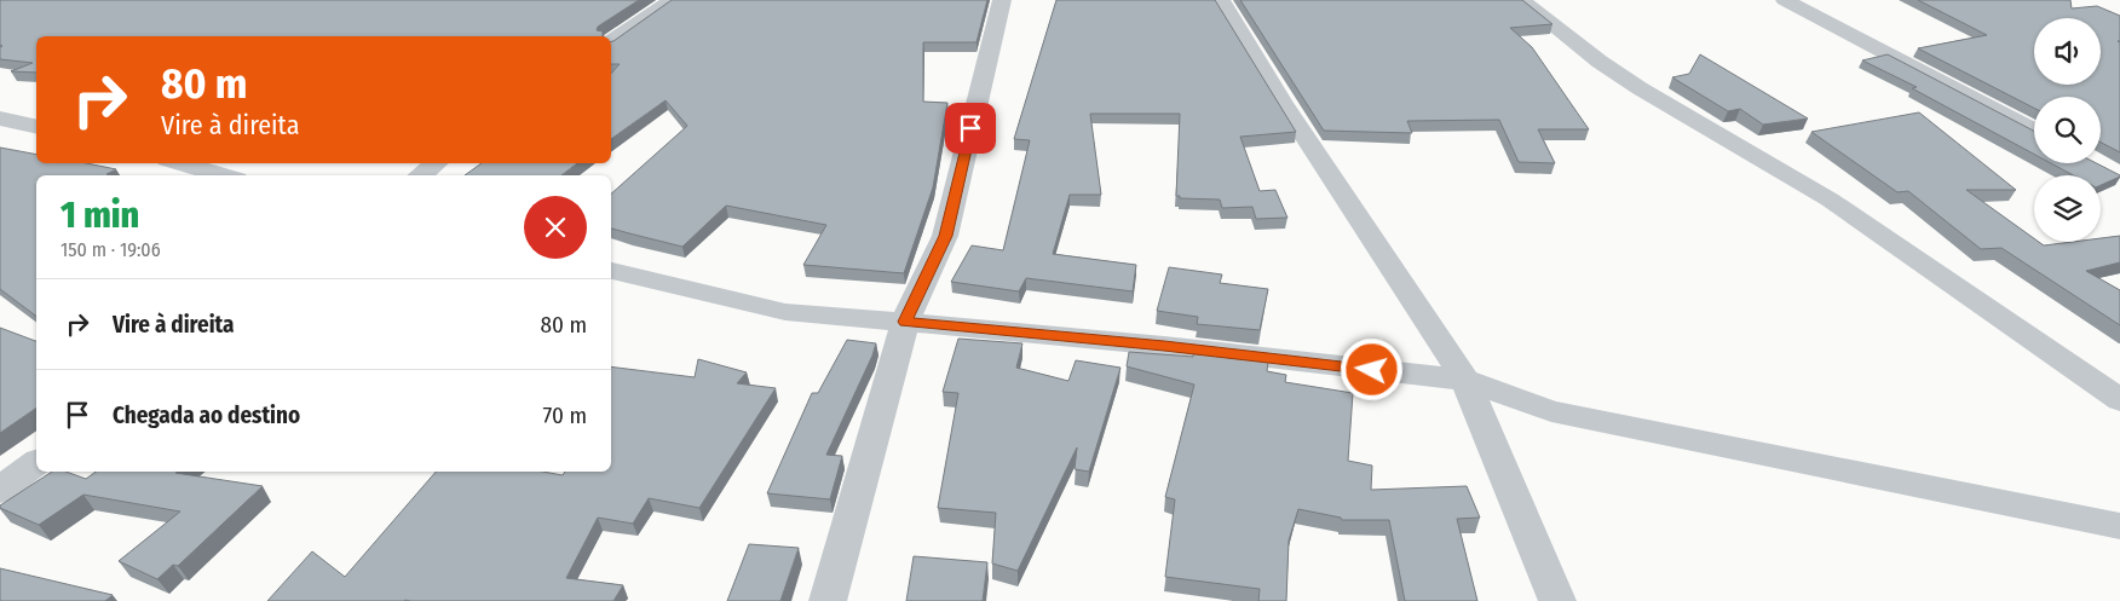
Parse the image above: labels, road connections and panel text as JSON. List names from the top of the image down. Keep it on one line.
{"page":{"turn":["80 m","Vire à direita"],"heading":["1 min","150 m · 19:06"],"list":[{"name":"Vire à direita","value":"80 m"},{"name":"Chegada ao destino","value":"70 m"}]}}
